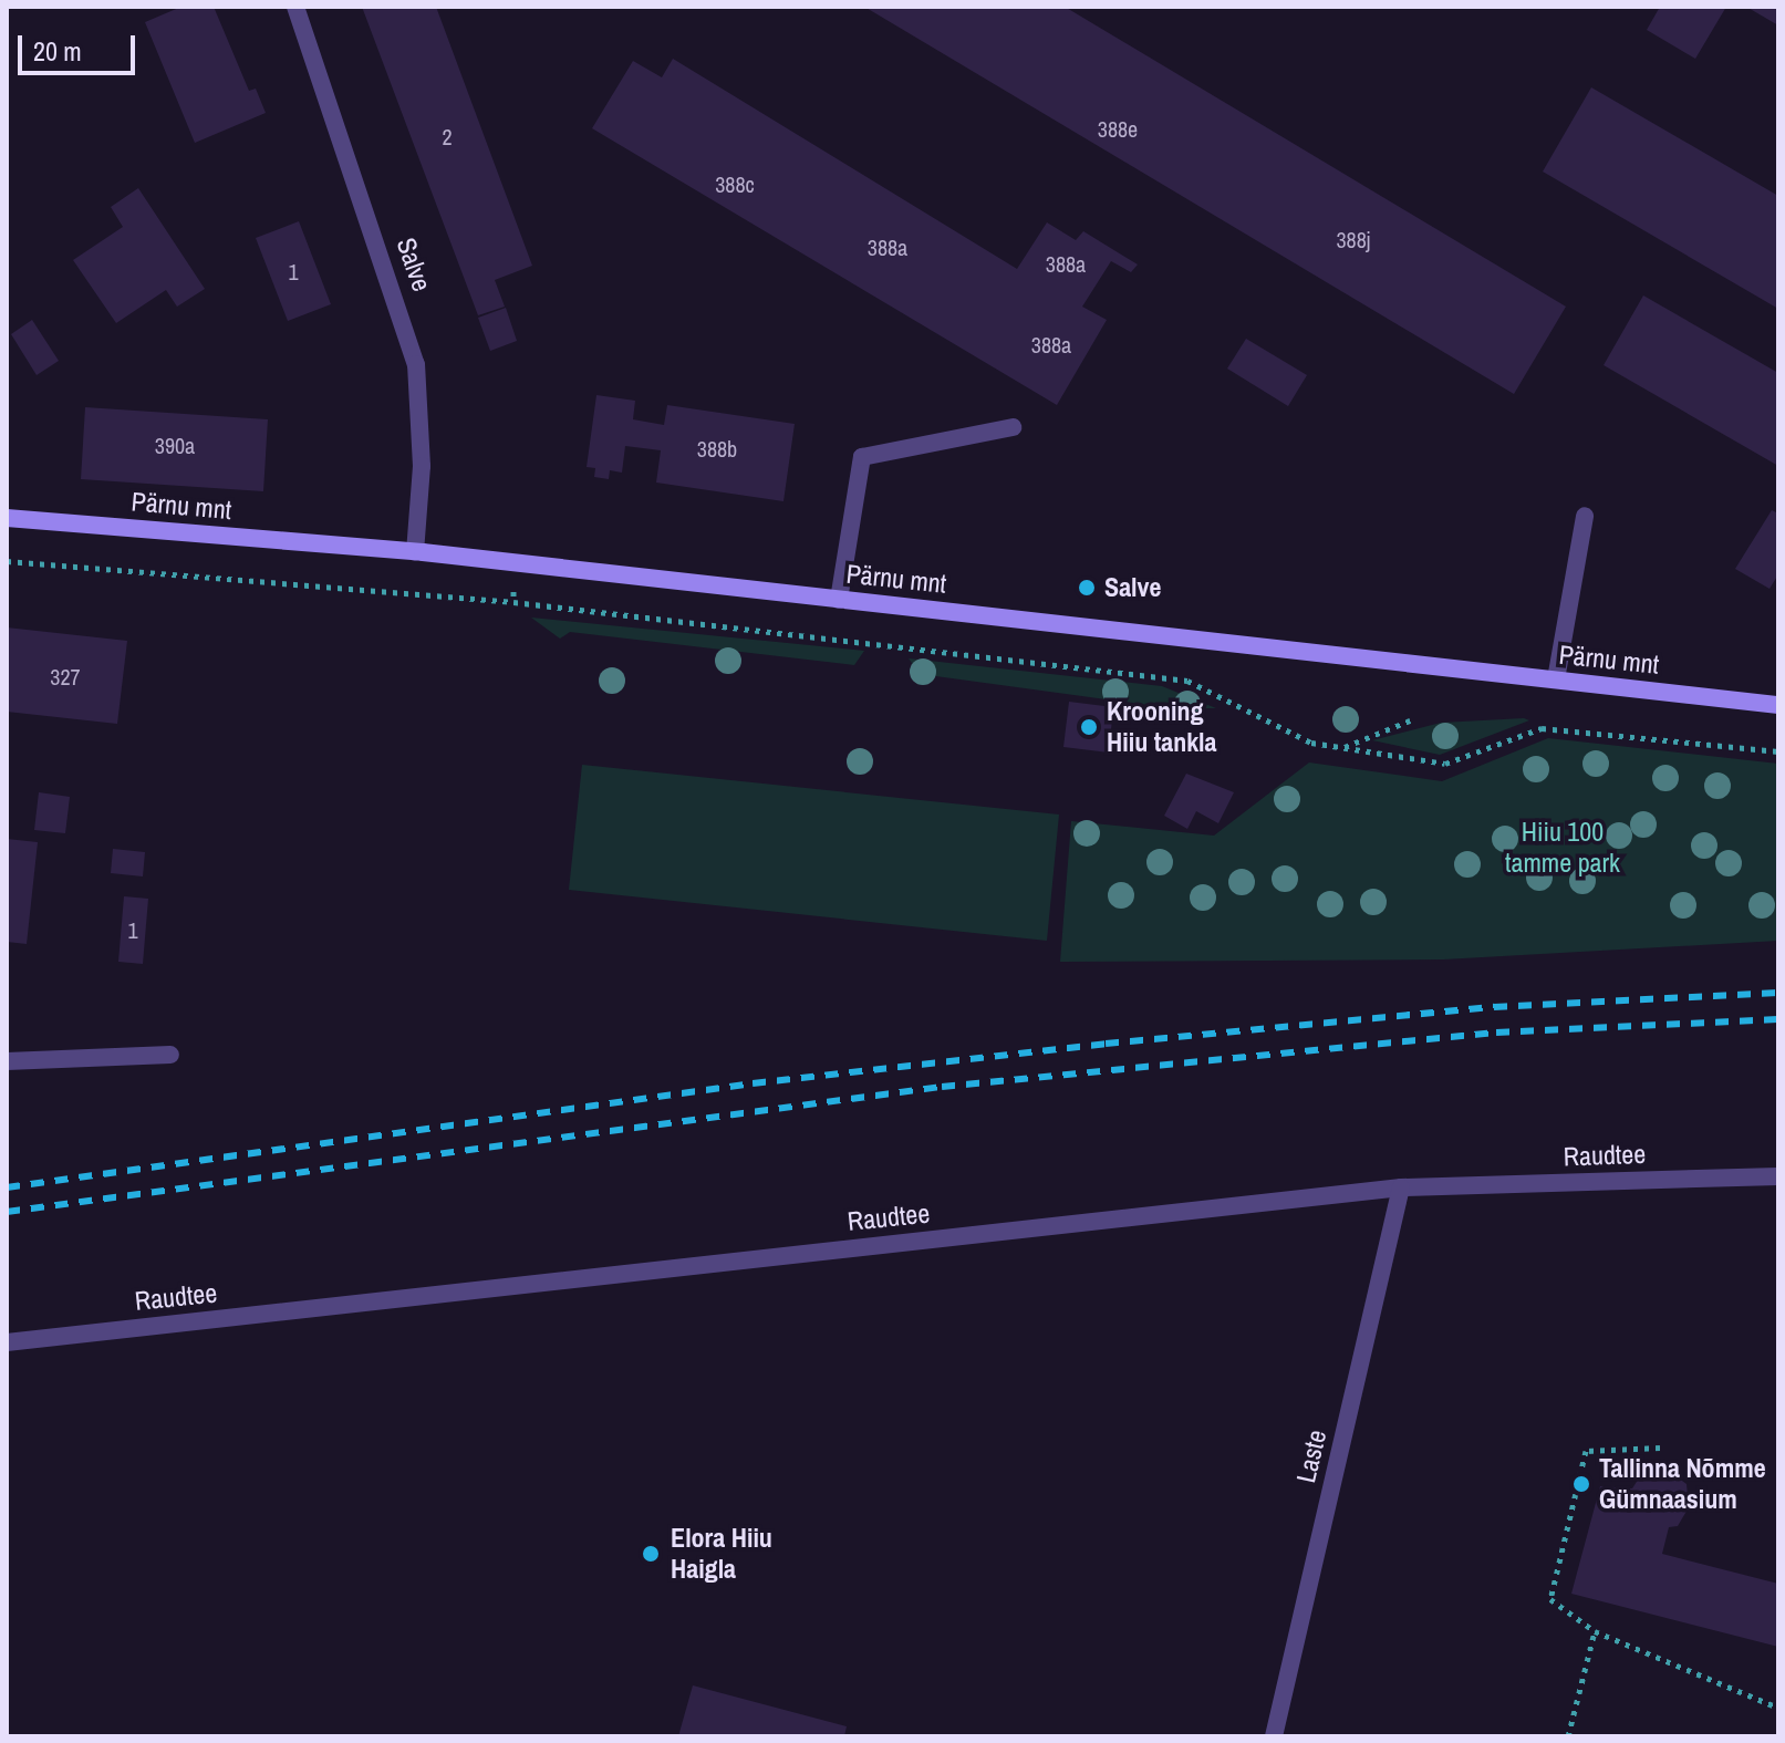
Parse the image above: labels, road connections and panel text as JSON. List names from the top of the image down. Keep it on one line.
{"streets":{"main road":["Pärnu mnt"],"street":["Salve","Raudtee","Laste"]},"crossings":[["Salve","Pärnu mnt"],["Raudtee","Laste"]],"parks":["Hiiu 100 tamme park"],"places":["Salve","Krooning Hiiu tankla","Tallinna Nõmme Gümnaasium","Elora Hiiu Haigla"],"house_numbers":["388e","2","388c","388j","388a","388a","1","388a","390a","388b","327","1"],"scale_bar":"20 m"}
